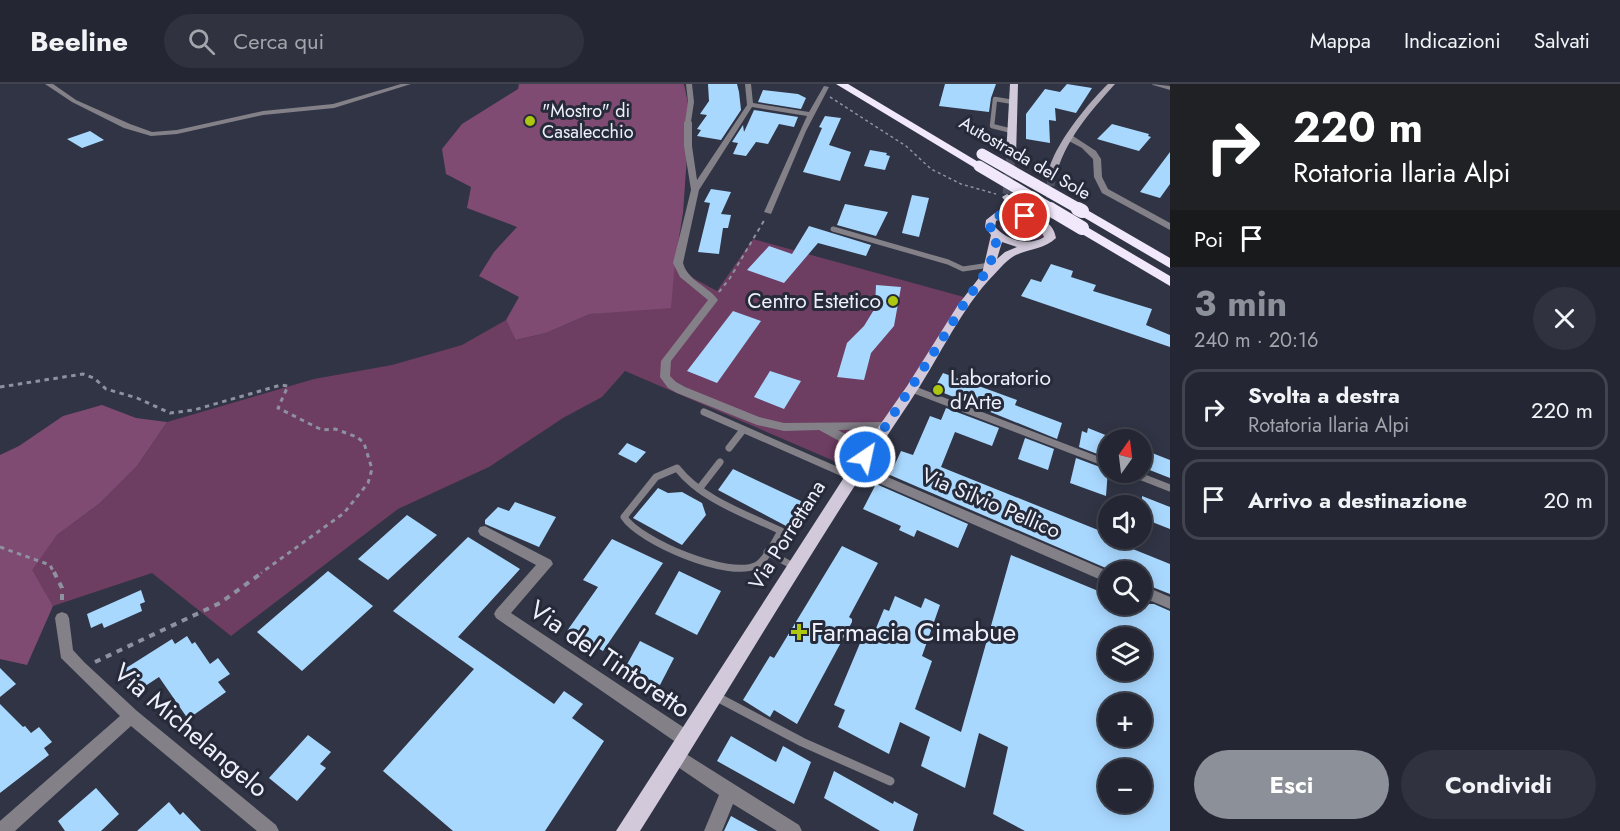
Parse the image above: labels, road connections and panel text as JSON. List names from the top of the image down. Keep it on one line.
{"streets":{"highway":["Autostrada del Sole"],"main road":["Via Porrettana"],"street":["Via Silvio Pellico","Via del Tintoretto","Via Michelangelo"]},"crossings":[["Via Silvio Pellico","Via Porrettana"],["Via Porrettana","Via del Tintoretto"]],"places":{"other":["\"Mostro\" di Casalecchio","Centro Estetico","Laboratorio d'Arte"],"health":["Farmacia Cimabue"]},"north":"top","page":{"header":"Beeline","search":"Cerca qui","nav":["Mappa","Indicazioni","Salvati"],"turn":["220 m","Rotatoria Ilaria Alpi"],"then":"Poi","heading":["3 min","240 m · 20:16"],"list":[{"name":"Svolta a destra","note":"Rotatoria Ilaria Alpi","value":"220 m"},{"name":"Arrivo a destinazione","value":"20 m"}],"map_buttons":["+","−"],"buttons":["Esci","Condividi"]}}
